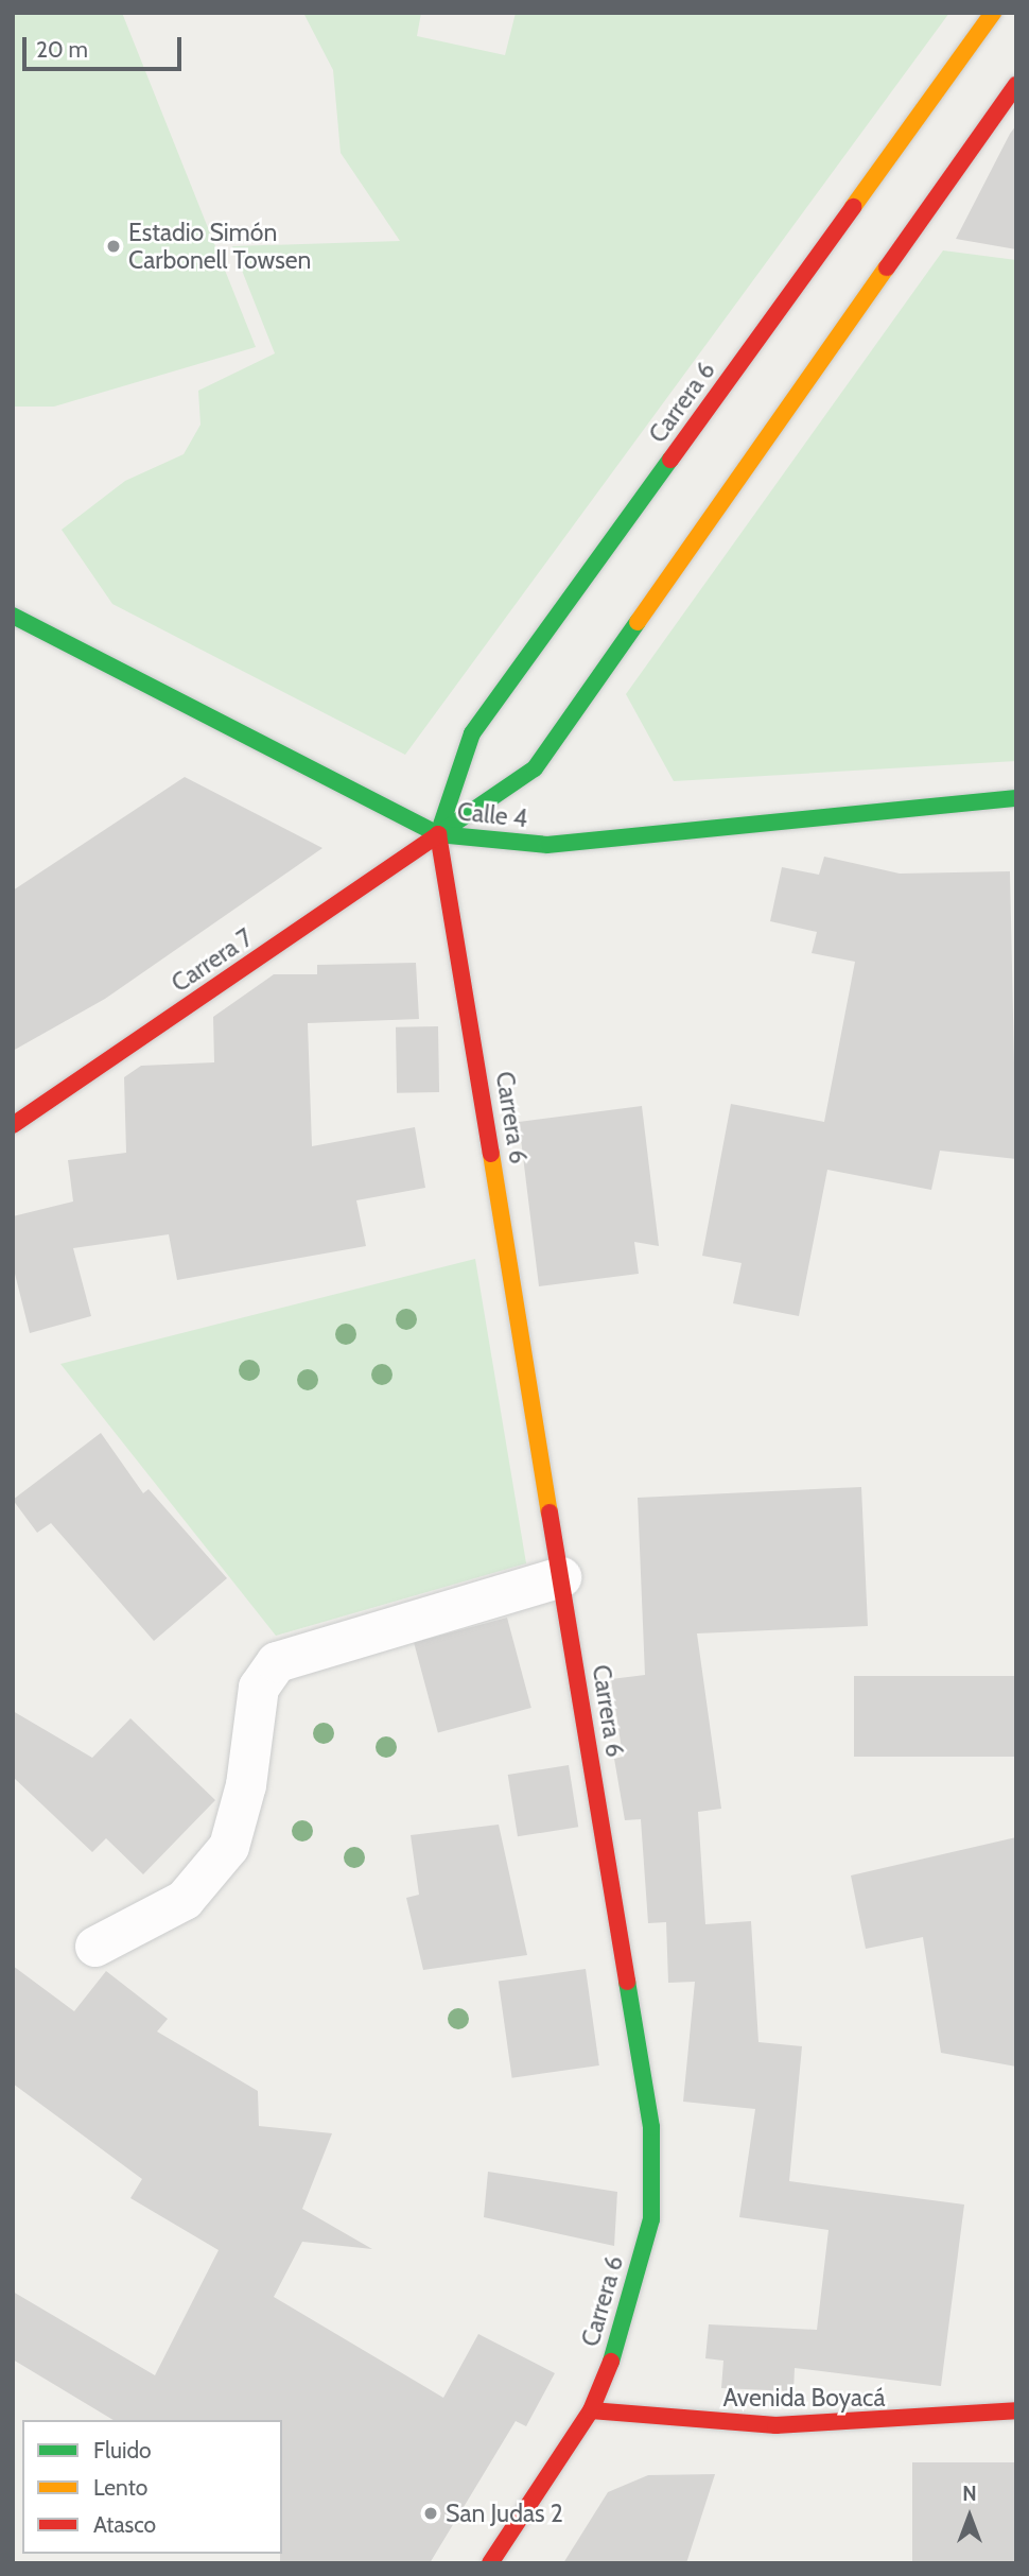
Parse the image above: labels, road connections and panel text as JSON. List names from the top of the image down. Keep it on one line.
{"streets":{"street":["Carrera 6","Calle 4","Carrera 7","Avenida Boyacá"]},"crossings":[["Carrera 6","Calle 4"],["Carrera 6","Carrera 7"],["Carrera 6","Avenida Boyacá"],["Calle 4","Carrera 7"]],"places":["Estadio Simón Carbonell Towsen","San Judas 2"],"legend":["Fluido","Lento","Atasco"],"scale_bar":"20 m","north":"top"}
